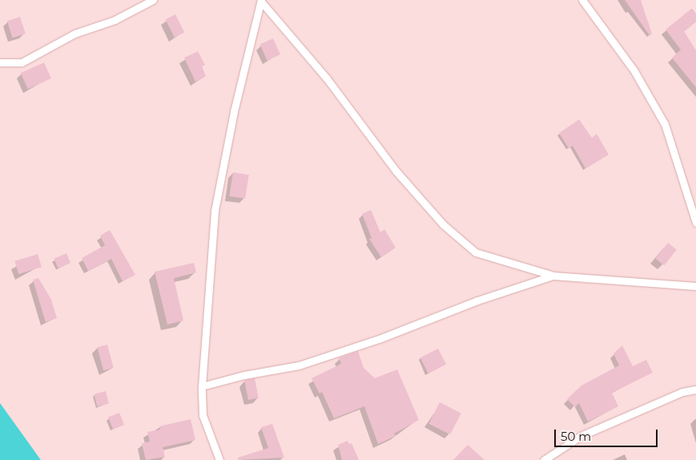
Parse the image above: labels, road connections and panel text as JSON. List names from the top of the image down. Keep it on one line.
{"scale_bar":"50 m"}
